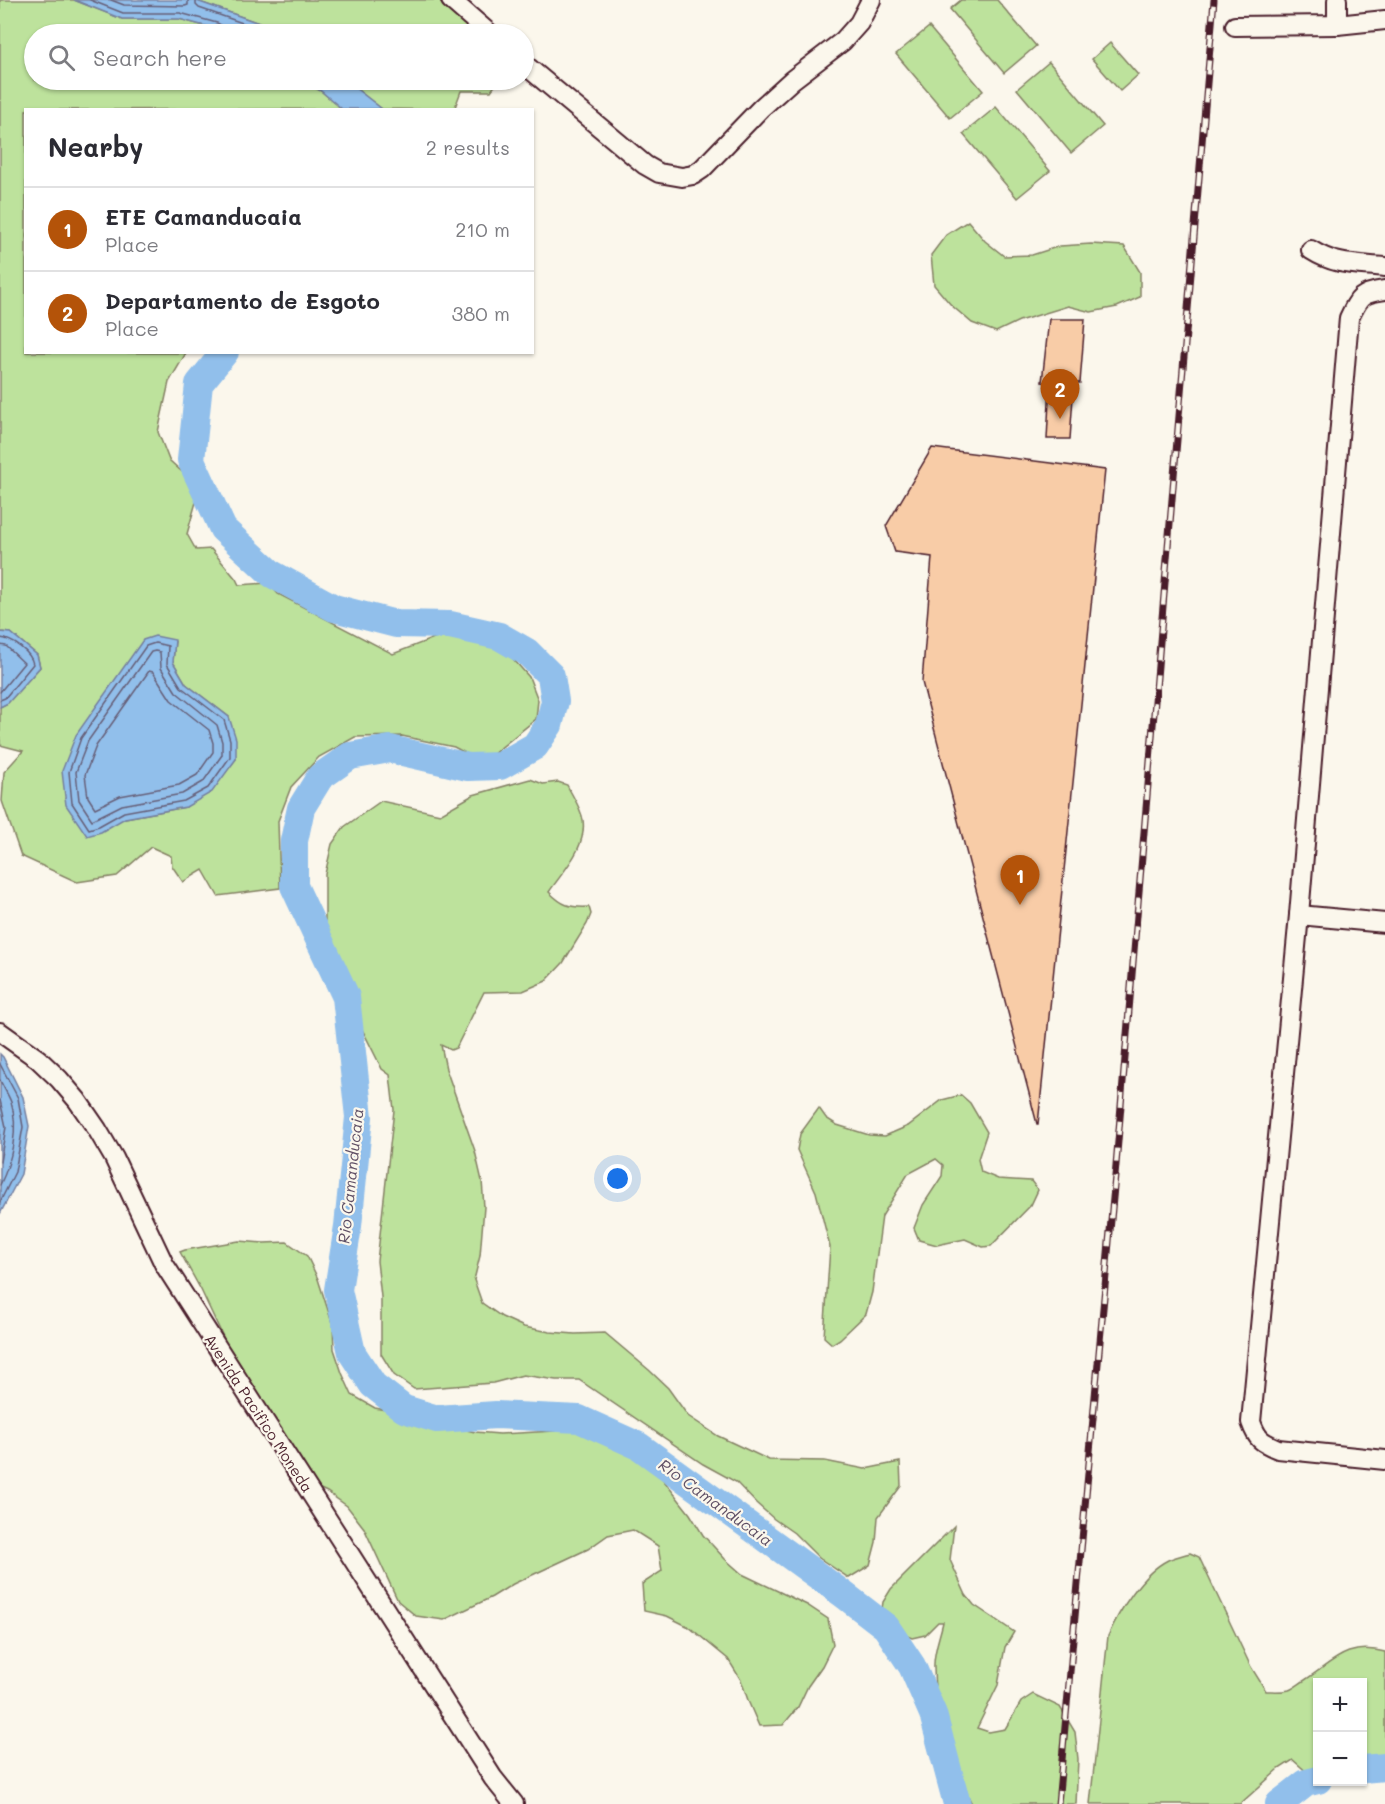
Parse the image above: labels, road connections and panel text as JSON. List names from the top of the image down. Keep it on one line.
{"streets":{"street":["Avenida Pacifico Moneda"]},"water":["Rio Camanducaia"],"page":{"search":"Search here","heading":["Nearby","2 results"],"list":[{"mark":"1","name":"ETE Camanducaia","note":"Place","value":"210 m"},{"mark":"2","name":"Departamento de Esgoto","note":"Place","value":"380 m"}],"pins":["2","1"],"map_buttons":["+","−"]}}
